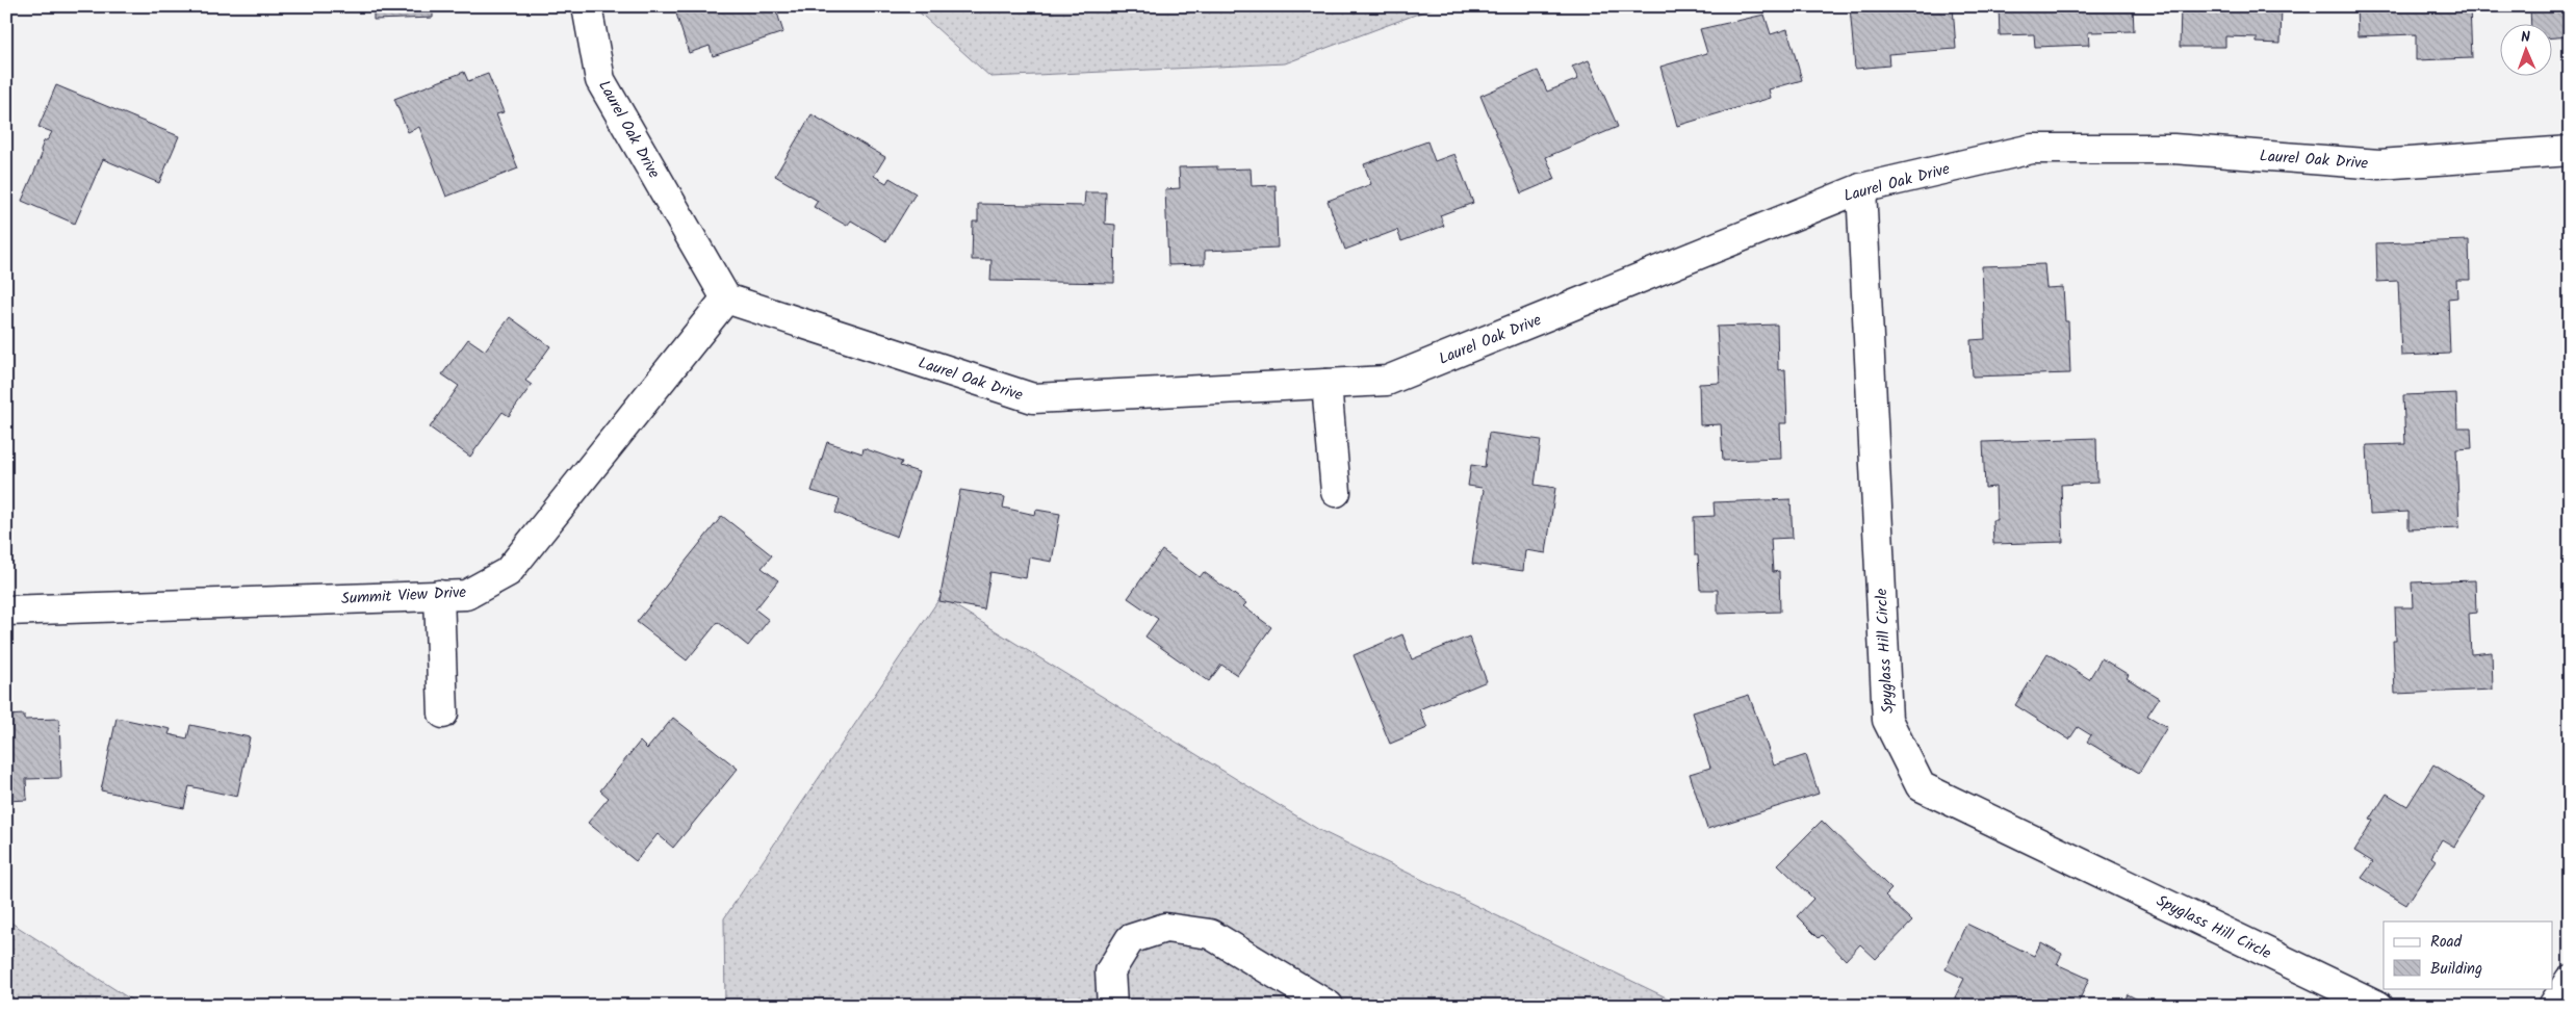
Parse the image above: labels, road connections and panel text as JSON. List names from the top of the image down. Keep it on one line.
{"streets":{"street":["Laurel Oak Drive","Summit View Drive","Spyglass Hill Circle"]},"crossings":[["Laurel Oak Drive","Summit View Drive"],["Laurel Oak Drive","Spyglass Hill Circle"]],"legend":["Road","Building"],"north":"top"}
